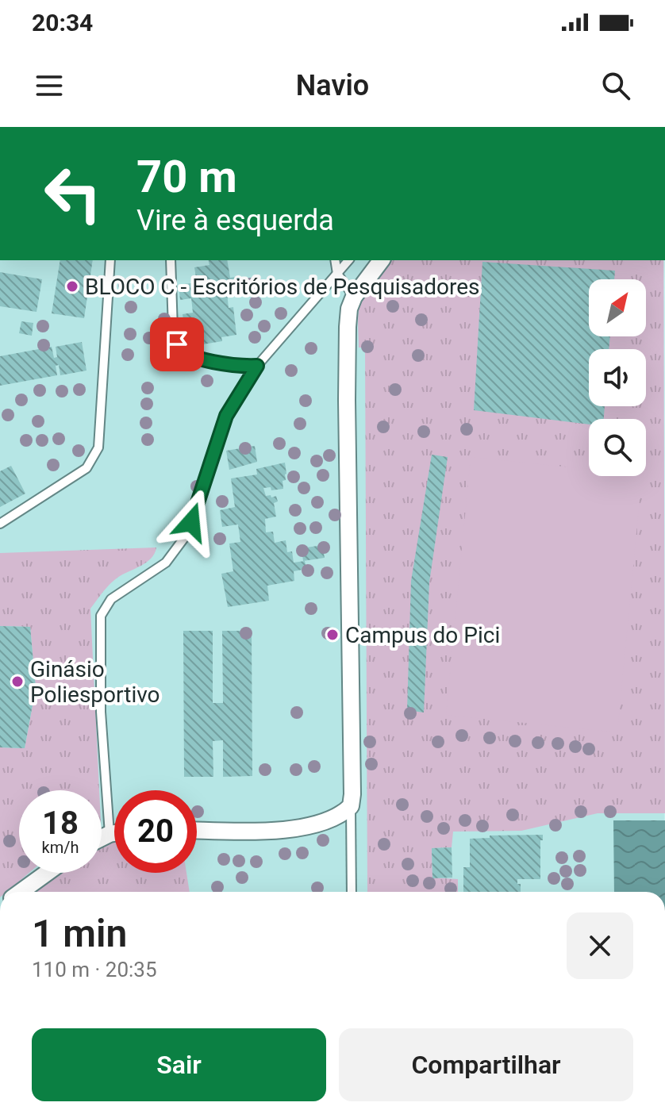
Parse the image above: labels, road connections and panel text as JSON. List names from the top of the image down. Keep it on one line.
{"places":["BLOCO C - Escritórios de Pesquisadores","Campus do Pici","Ginásio Poliesportivo"],"north":"top right","page":{"status":"20:34","header":"Navio","turn":["70 m","Vire à esquerda"],"speed":"18 km/h","limit":"20","heading":["1 min","110 m · 20:35"],"buttons":["Sair","Compartilhar"]}}
